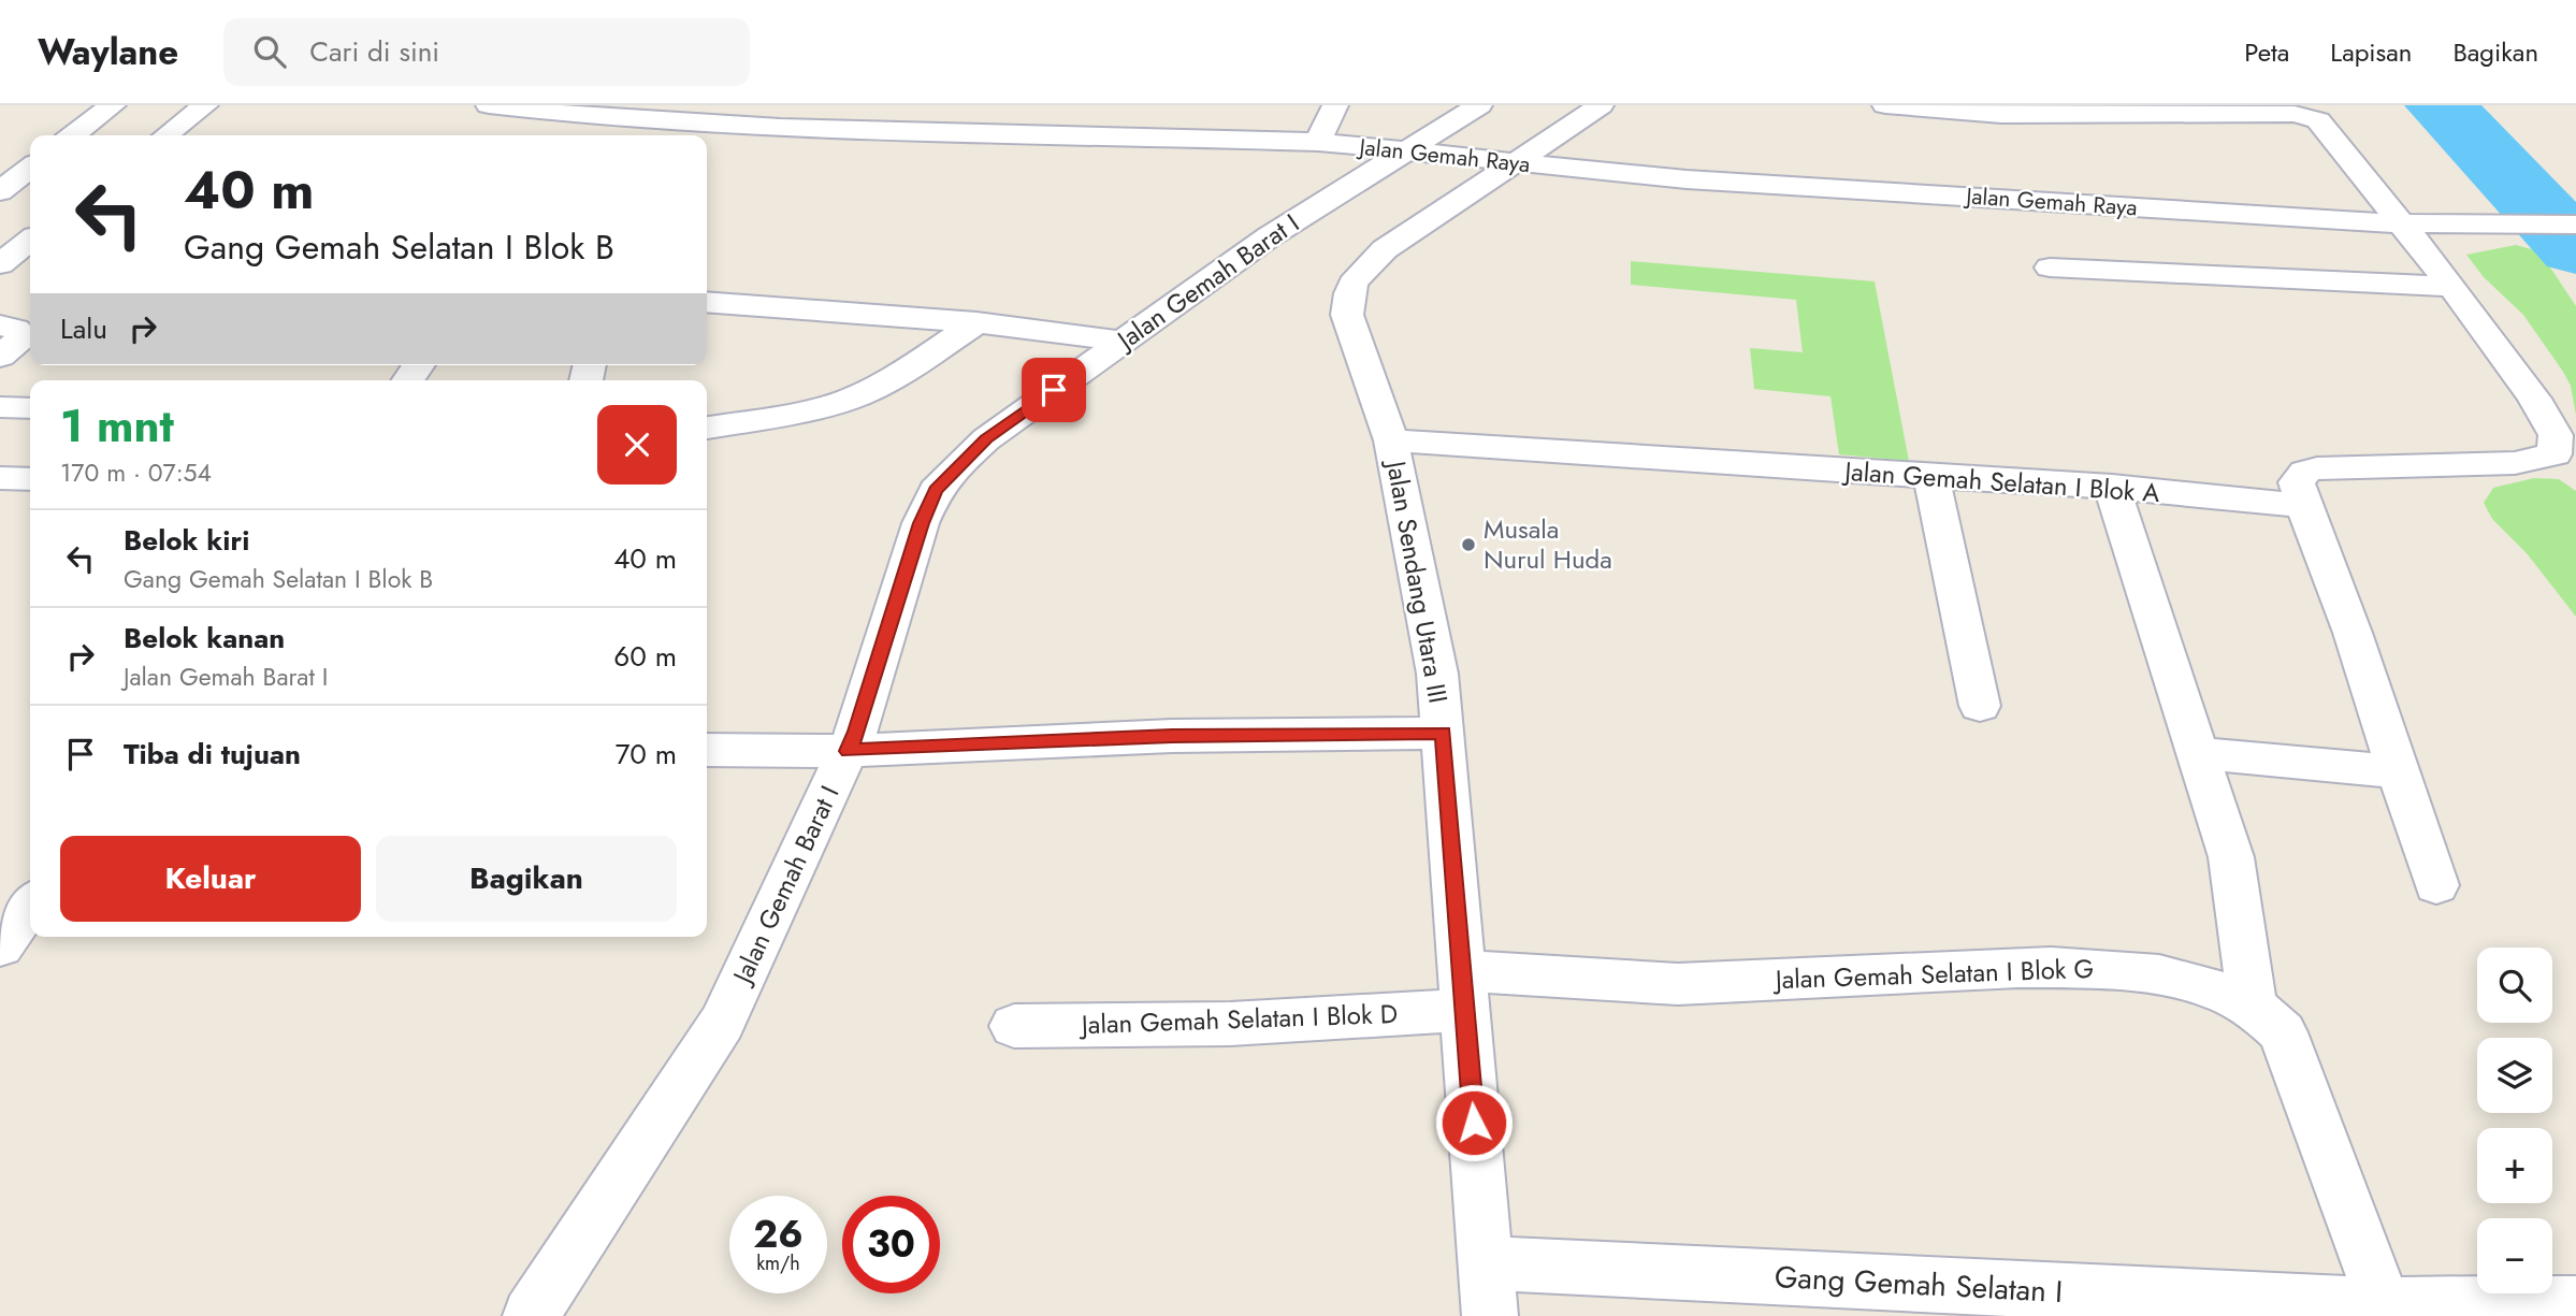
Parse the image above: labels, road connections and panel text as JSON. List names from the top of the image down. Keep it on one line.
{"streets":{"street":["Jalan Gemah Raya","Jalan Gemah Barat I","Jalan Gemah Selatan I Blok A","Jalan Sendang Utara III","Jalan Gemah Selatan I Blok G","Jalan Gemah Selatan I Blok D","Gang Gemah Selatan I"]},"crossings":[["Jalan Gemah Raya","Jalan Gemah Barat I"],["Jalan Gemah Raya","Jalan Sendang Utara III"],["Jalan Gemah Selatan I Blok A","Jalan Sendang Utara III"],["Jalan Sendang Utara III","Jalan Gemah Selatan I Blok G"],["Jalan Sendang Utara III","Jalan Gemah Selatan I Blok D"],["Jalan Sendang Utara III","Gang Gemah Selatan I"],["Jalan Gemah Selatan I Blok G","Jalan Gemah Selatan I Blok D"],["Jalan Gemah Selatan I Blok G","Gang Gemah Selatan I"]],"places":["Musala Nurul Huda"],"page":{"header":"Waylane","search":"Cari di sini","nav":["Peta","Lapisan","Bagikan"],"turn":["40 m","Gang Gemah Selatan I Blok B"],"then":"Lalu","heading":["1 mnt","170 m · 07:54"],"list":[{"name":"Belok kiri","note":"Gang Gemah Selatan I Blok B","value":"40 m"},{"name":"Belok kanan","note":"Jalan Gemah Barat I","value":"60 m"},{"name":"Tiba di tujuan","value":"70 m"}],"buttons":["Keluar","Bagikan"],"map_buttons":["+","−"],"speed":"26 km/h","limit":"30"}}
